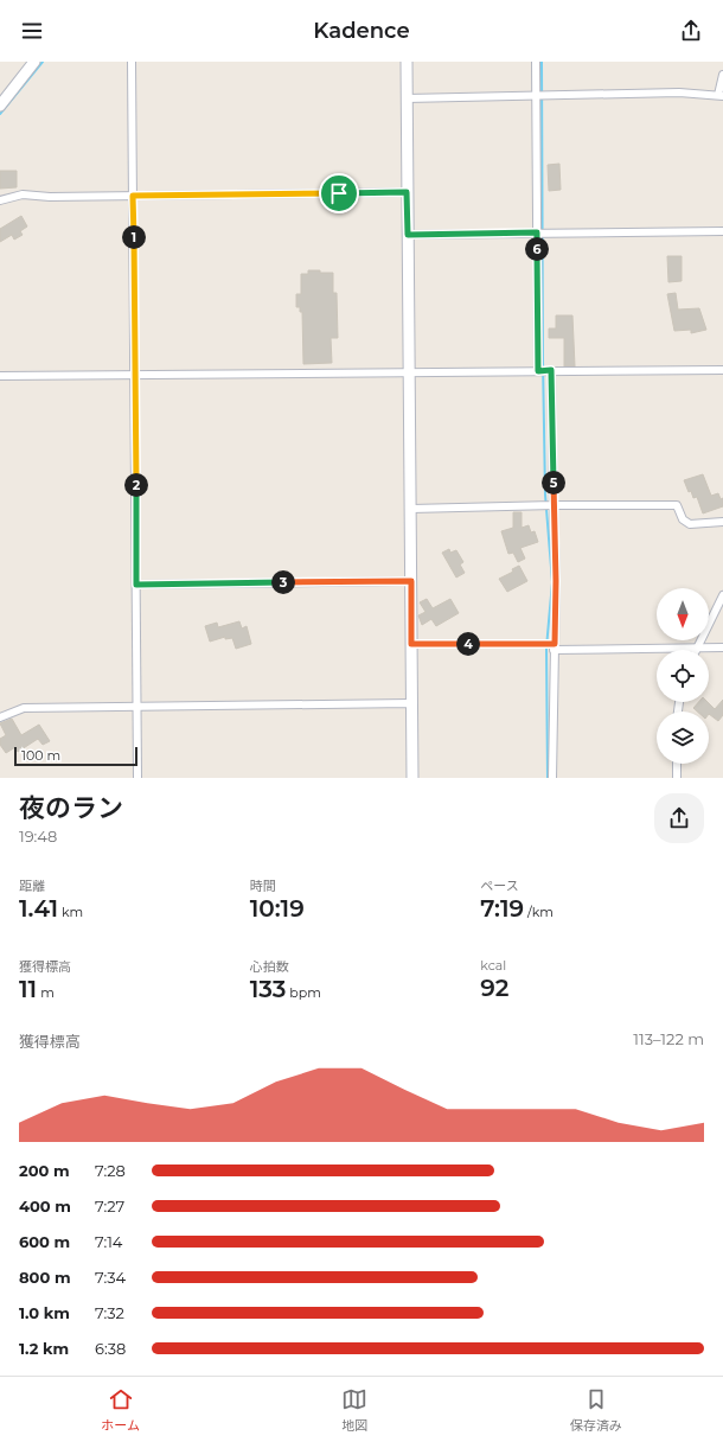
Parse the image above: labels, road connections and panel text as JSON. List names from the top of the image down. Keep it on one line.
{"scale_bar":"100 m","north":"bottom","page":{"header":"Kadence","pins":["1","6","5","2","3","4"],"scale":"100 m","heading":["夜のラン","19:48"],"stats":[["距離","1.41 km"],["時間","10:19"],["ペース","7:19 /km"],["獲得標高","11 m"],["心拍数","133 bpm"],["kcal","92"]],"chart":["獲得標高","113–122 m"],"list":[{"name":"200 m","note":"7:28"},{"name":"400 m","note":"7:27"},{"name":"600 m","note":"7:14"},{"name":"800 m","note":"7:34"},{"name":"1.0 km","note":"7:32"},{"name":"1.2 km","note":"6:38"}],"tabs":["ホーム","地図","保存済み"]}}
